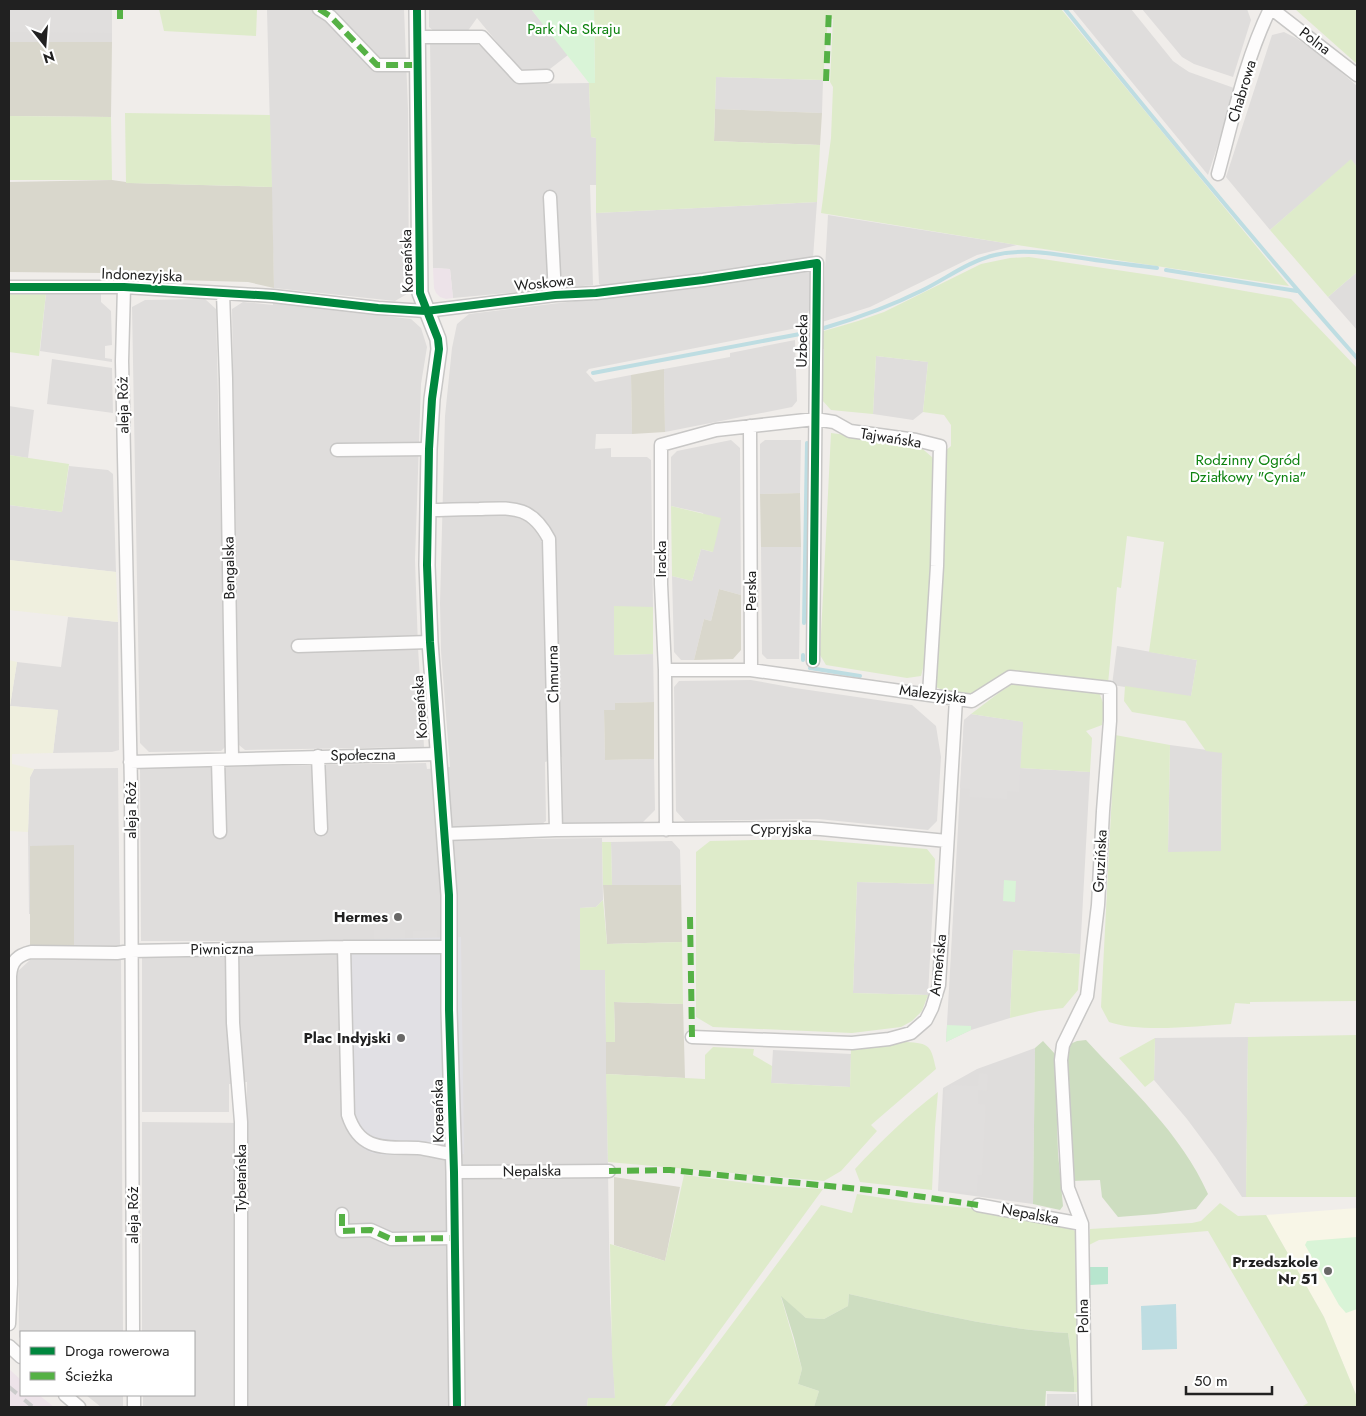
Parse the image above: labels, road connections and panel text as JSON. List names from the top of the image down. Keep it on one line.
{"streets":{"street":["Polna","Chabrowa","Koreańska","Indonezyjska","Woskowa","Uzbecka","aleja Róż","Tajwańska","Iracka","Bengalska","Perska","Chmurna","Malezyjska","Społeczna","Cypryjska","Gruzińska","Piwniczna","Armeńska","Nepalska","Tybetańska"]},"crossings":[["Polna","Chabrowa"],["Polna","Gruzińska"],["Polna","Nepalska"],["Koreańska","Woskowa"],["Koreańska","Chmurna"],["Koreańska","Społeczna"],["Koreańska","Piwniczna"],["Koreańska","Nepalska"],["Indonezyjska","Woskowa"],["Indonezyjska","aleja Róż"],["Indonezyjska","Bengalska"],["Woskowa","Uzbecka"],["Uzbecka","Tajwańska"],["Uzbecka","Iracka"],["aleja Róż","Społeczna"],["aleja Róż","Piwniczna"],["Tajwańska","Iracka"],["Tajwańska","Malezyjska"],["Iracka","Perska"],["Iracka","Cypryjska"],["Bengalska","Społeczna"],["Perska","Malezyjska"],["Chmurna","Cypryjska"],["Malezyjska","Gruzińska"],["Malezyjska","Armeńska"],["Cypryjska","Armeńska"],["Gruzińska","Nepalska"],["Piwniczna","Tybetańska"]],"parks":["Park Na Skraju","Rodzinny Ogród Działkowy \"Cynia\""],"places":["Hermes","Plac Indyjski","Przedszkole Nr 51"],"legend":["Droga rowerowa","Ścieżka"],"scale_bar":"50 m","north":"bottom"}
